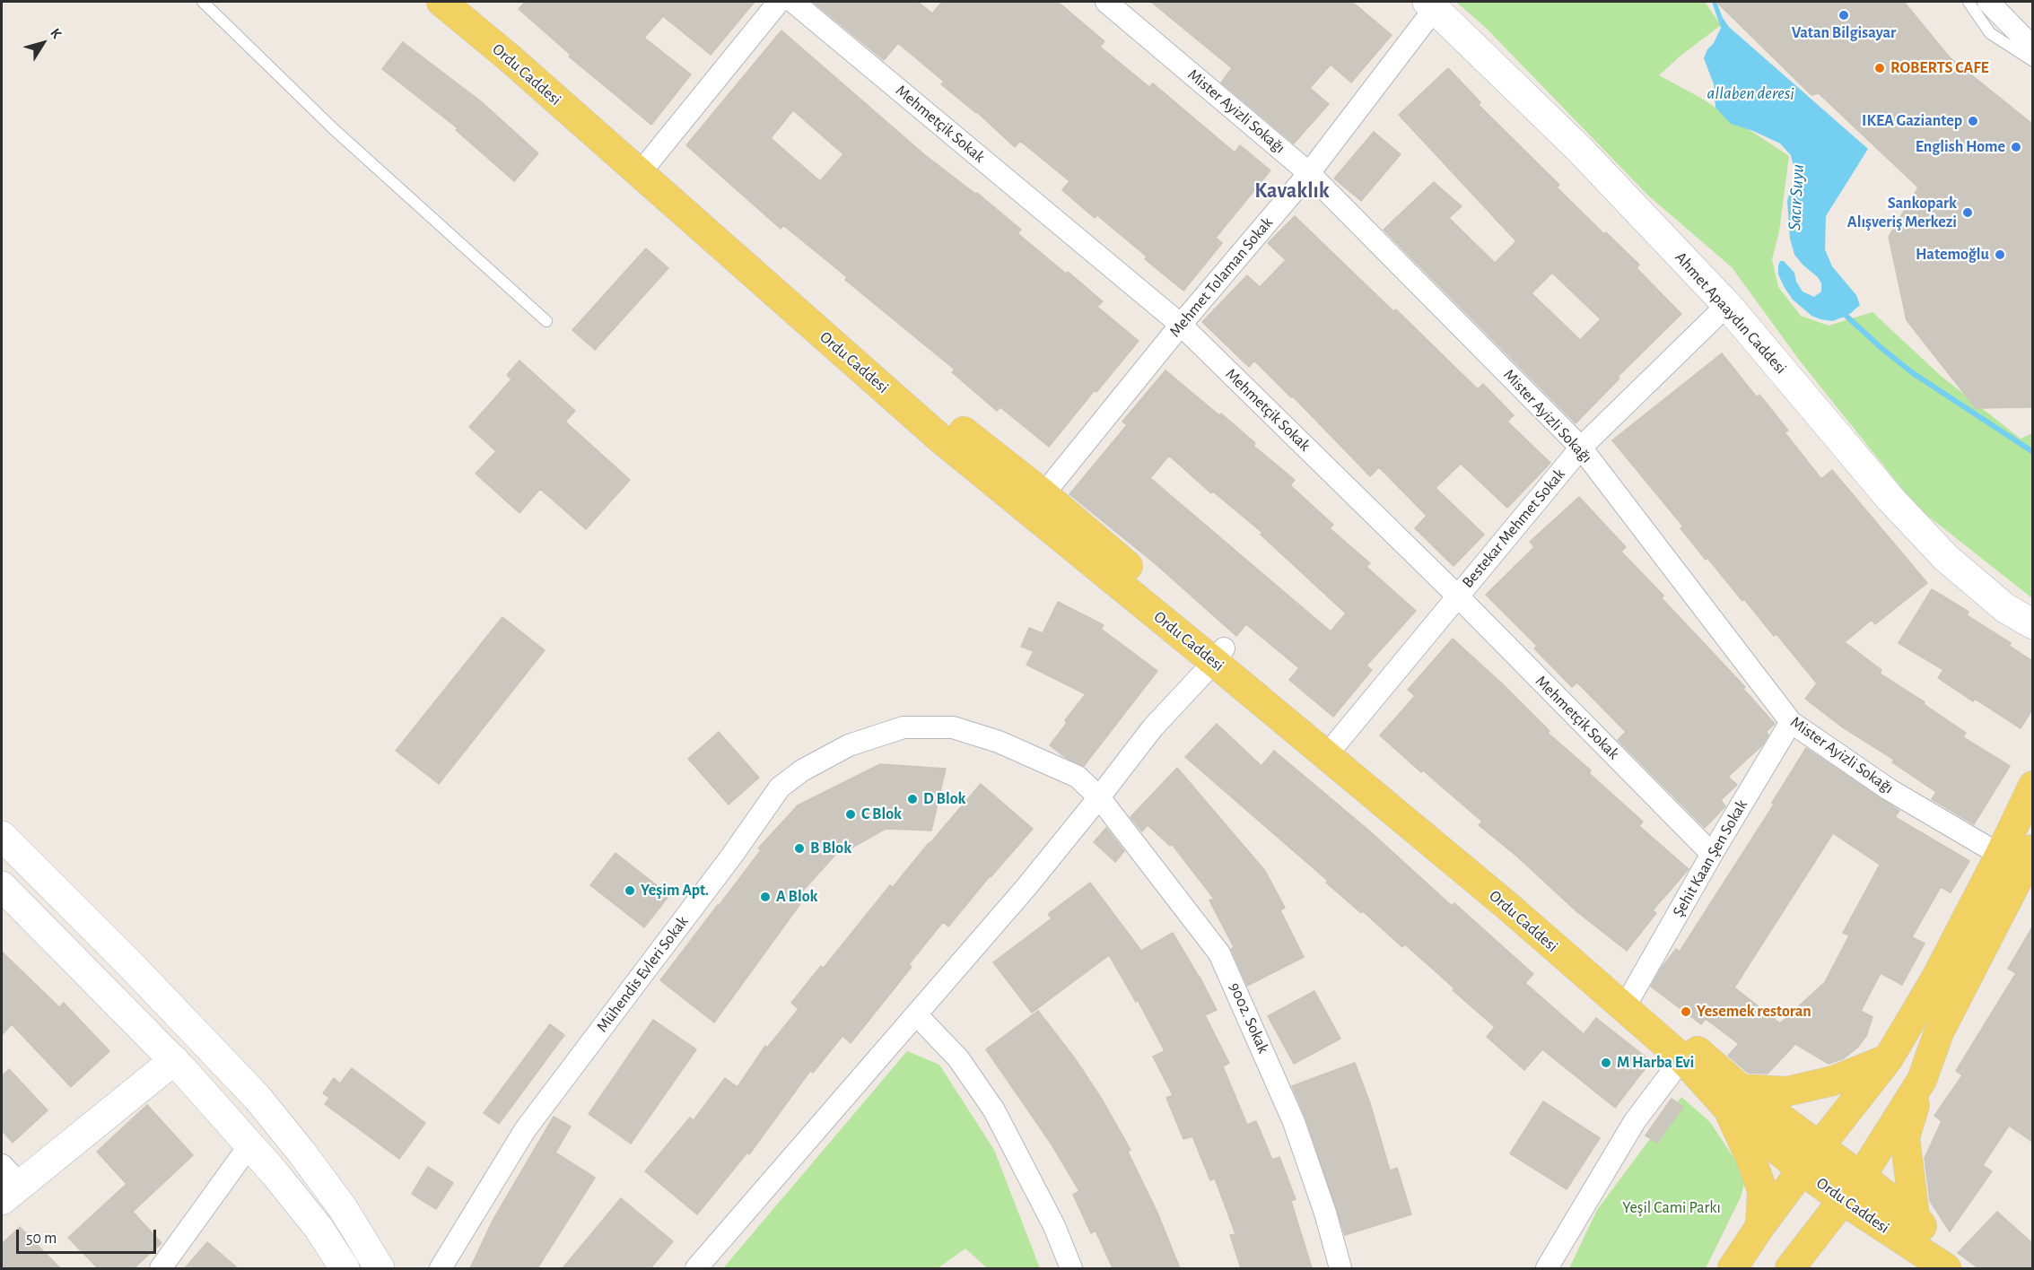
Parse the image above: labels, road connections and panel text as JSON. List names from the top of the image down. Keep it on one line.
{"streets":{"main road":["Ordu Caddesi","Ahmet Apaaydın Caddesi"],"street":["Mister Ayizli Sokağı","Mehmetçik Sokak","Mehmet Tolaman Sokak","Bestekar Mehmet Sokak","Şehit Kaan Şen Sokak","Mühendis Evleri Sokak","9002. Sokak"]},"crossings":[["Ordu Caddesi","Mehmet Tolaman Sokak"],["Ordu Caddesi","Bestekar Mehmet Sokak"],["Ordu Caddesi","Şehit Kaan Şen Sokak"],["Mister Ayizli Sokağı","Mehmet Tolaman Sokak"],["Mister Ayizli Sokağı","Bestekar Mehmet Sokak"],["Mister Ayizli Sokağı","Şehit Kaan Şen Sokak"],["Mehmetçik Sokak","Mehmet Tolaman Sokak"],["Mehmetçik Sokak","Bestekar Mehmet Sokak"],["Mehmetçik Sokak","Şehit Kaan Şen Sokak"],["Mehmet Tolaman Sokak","Ahmet Apaaydın Caddesi"],["Ahmet Apaaydın Caddesi","Bestekar Mehmet Sokak"],["Mühendis Evleri Sokak","9002. Sokak"]],"districts":["Kavaklık"],"water":["allaben deresi","Sacır Suyu"],"parks":["Yeşil Cami Parkı"],"places":["Vatan Bilgisayar","ROBERTS CAFE","IKEA Gaziantep","English Home","Sankopark Alışveriş Merkezi","Hatemoğlu","D Blok","C Blok","B Blok","Yeşim Apt.","A Blok","Yesemek restoran","M Harba Evi"],"scale_bar":"50 m","north":"top right"}
